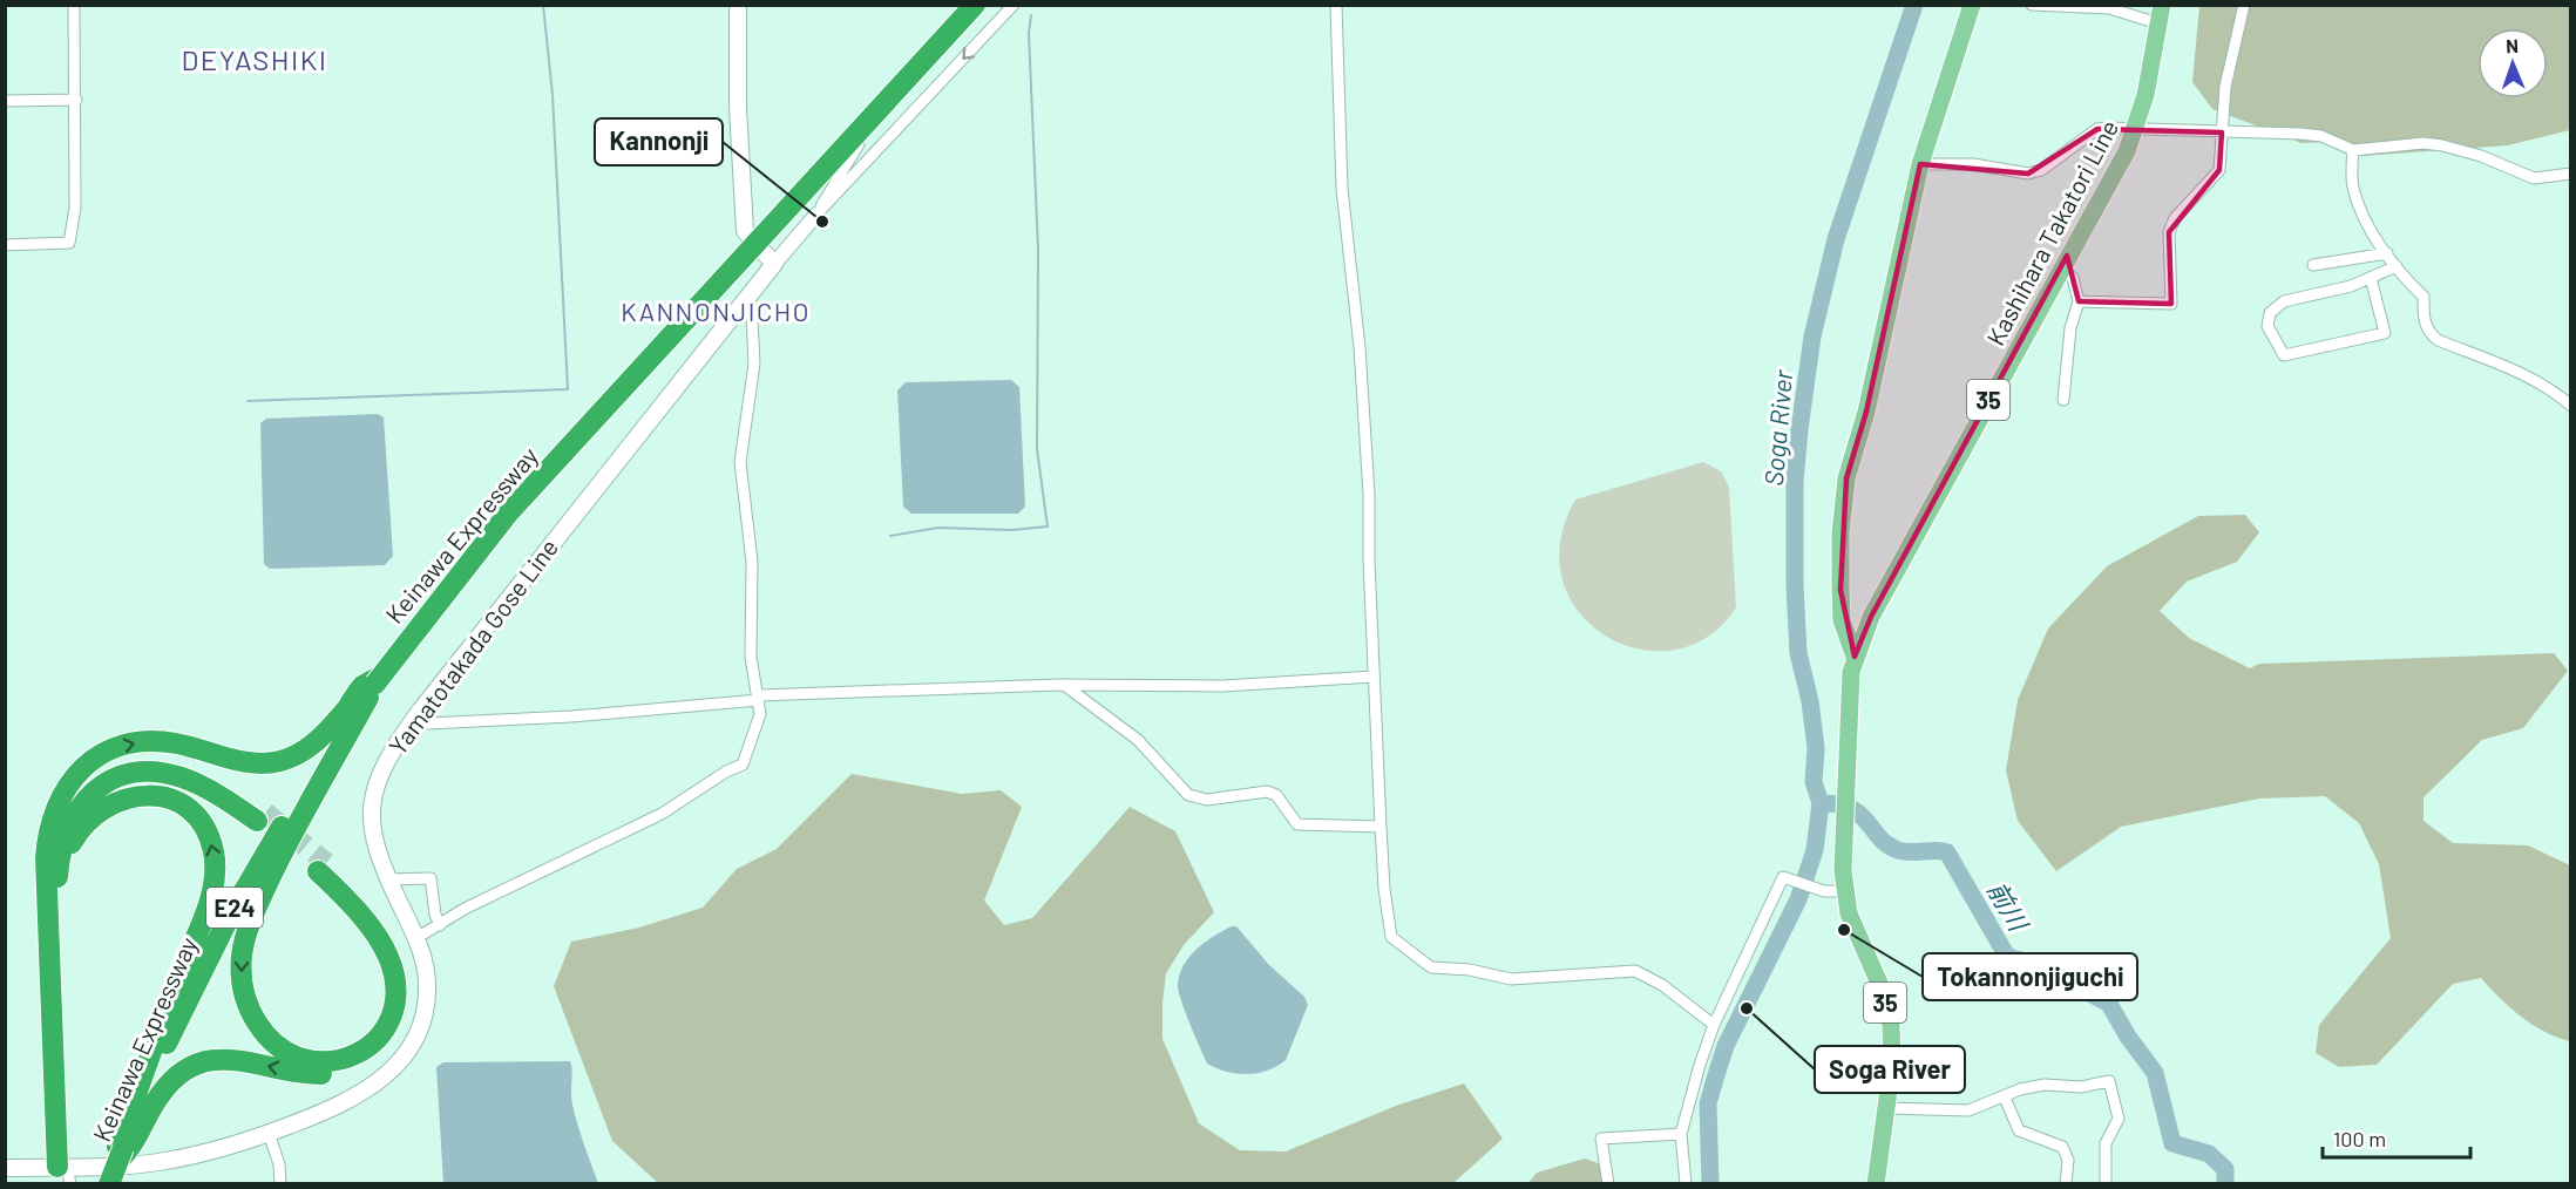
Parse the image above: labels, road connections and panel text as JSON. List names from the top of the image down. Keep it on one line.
{"streets":{"highway":["Keinawa Expressway","E24"],"main road":["Kashihara Takatori Line","35","Yamatotakada Gose Line"]},"districts":["DEYASHIKI","KANNONJICHO"],"water":["Soga River","前川"],"places":["Kannonji","Tokannonjiguchi","Soga River"],"scale_bar":"100 m","north":"top"}
